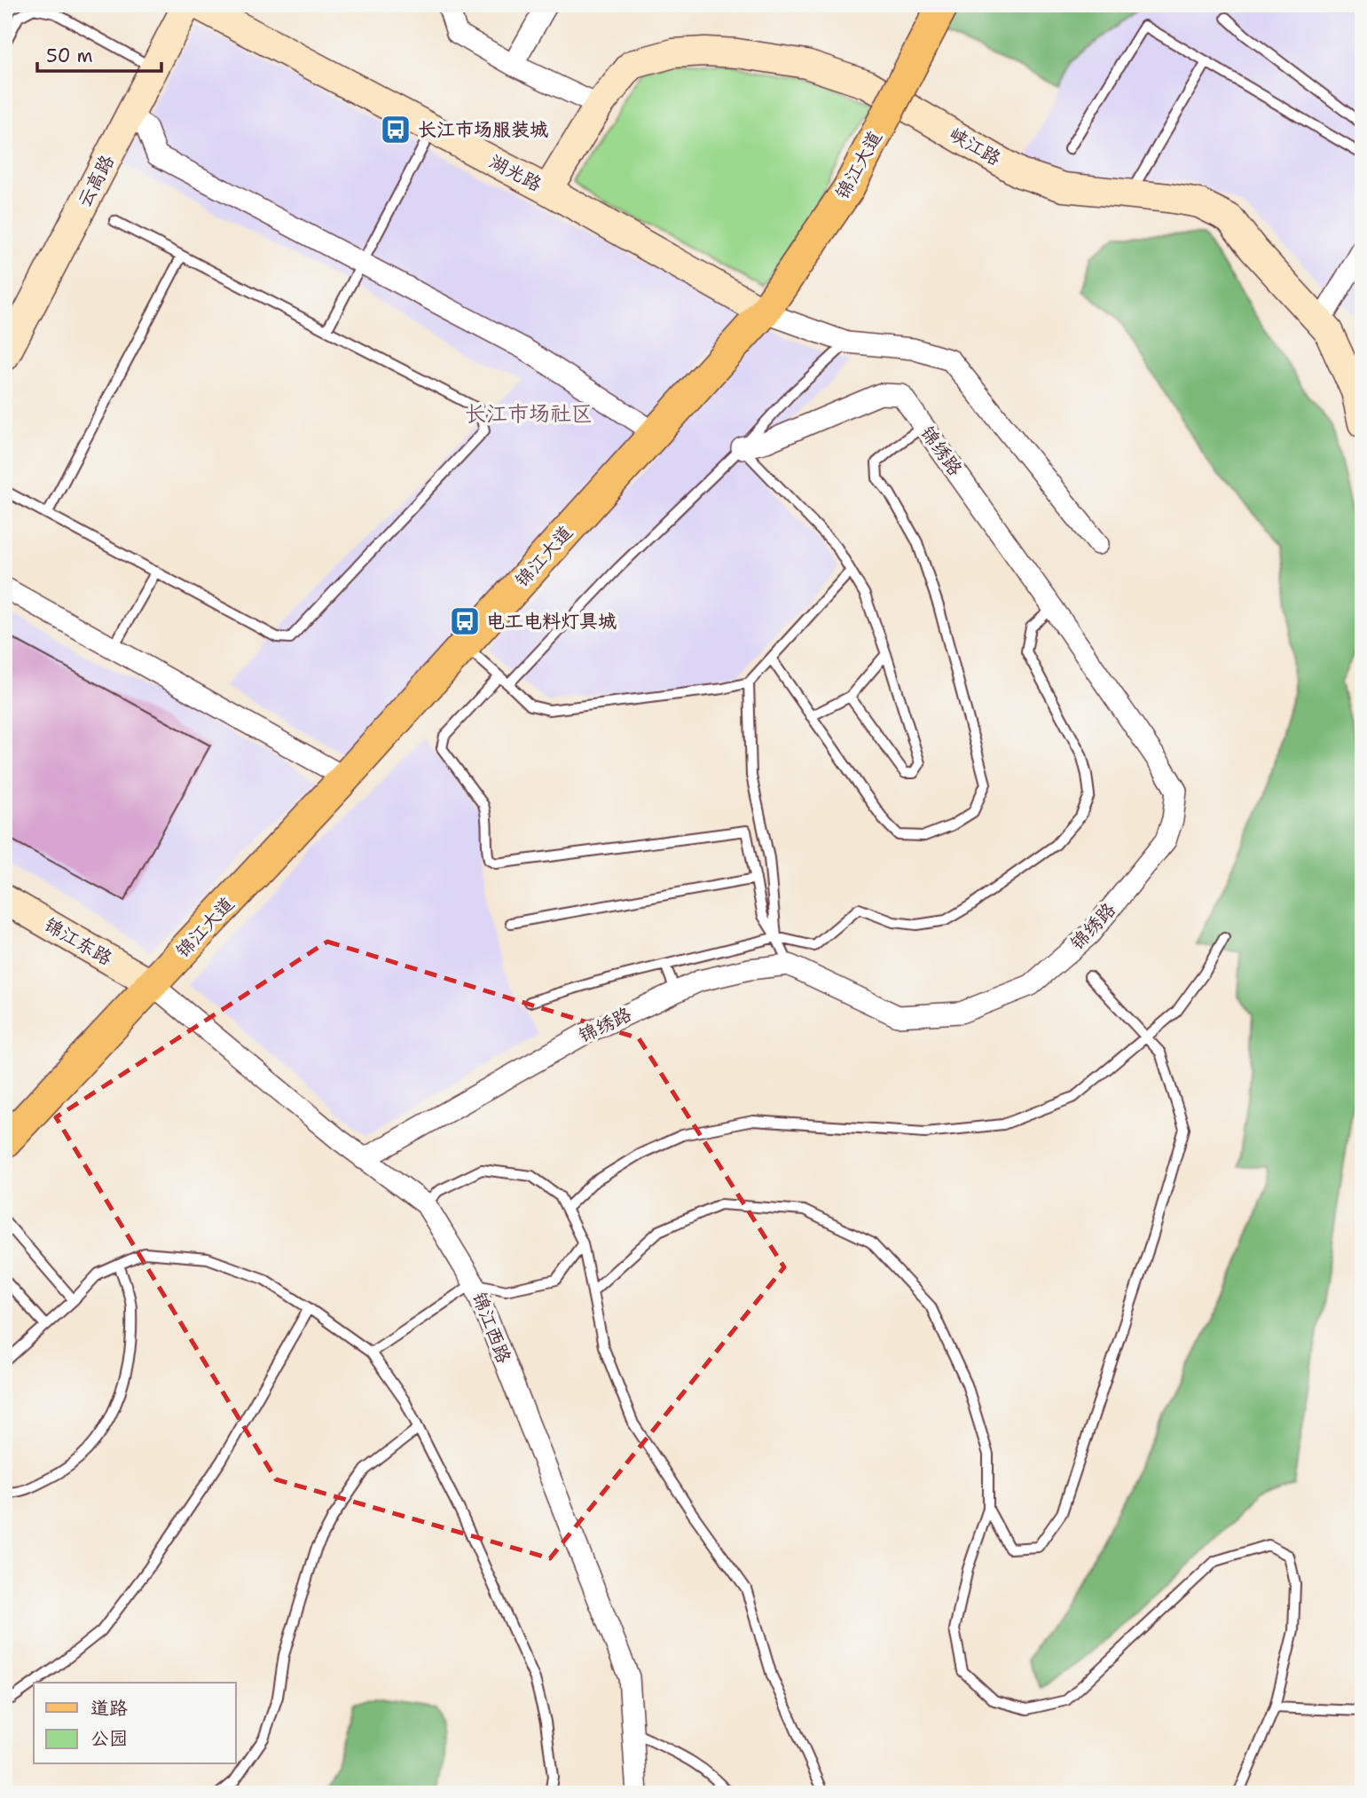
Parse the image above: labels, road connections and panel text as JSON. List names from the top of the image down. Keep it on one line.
{"streets":{"main road":["锦江大道"],"street":["峡江路","湖光路","云高路","锦绣路","锦江东路","锦江西路"]},"crossings":[["峡江路","湖光路"],["锦江大道","湖光路"],["锦江大道","锦江东路"],["锦江大道","锦江西路"],["锦绣路","锦江西路"],["锦江东路","锦江西路"]],"districts":["长江市场社区"],"places":{"bus stop":["长江市场服装城","电工电料灯具城"]},"legend":["道路","公园"],"scale_bar":"50 m"}
